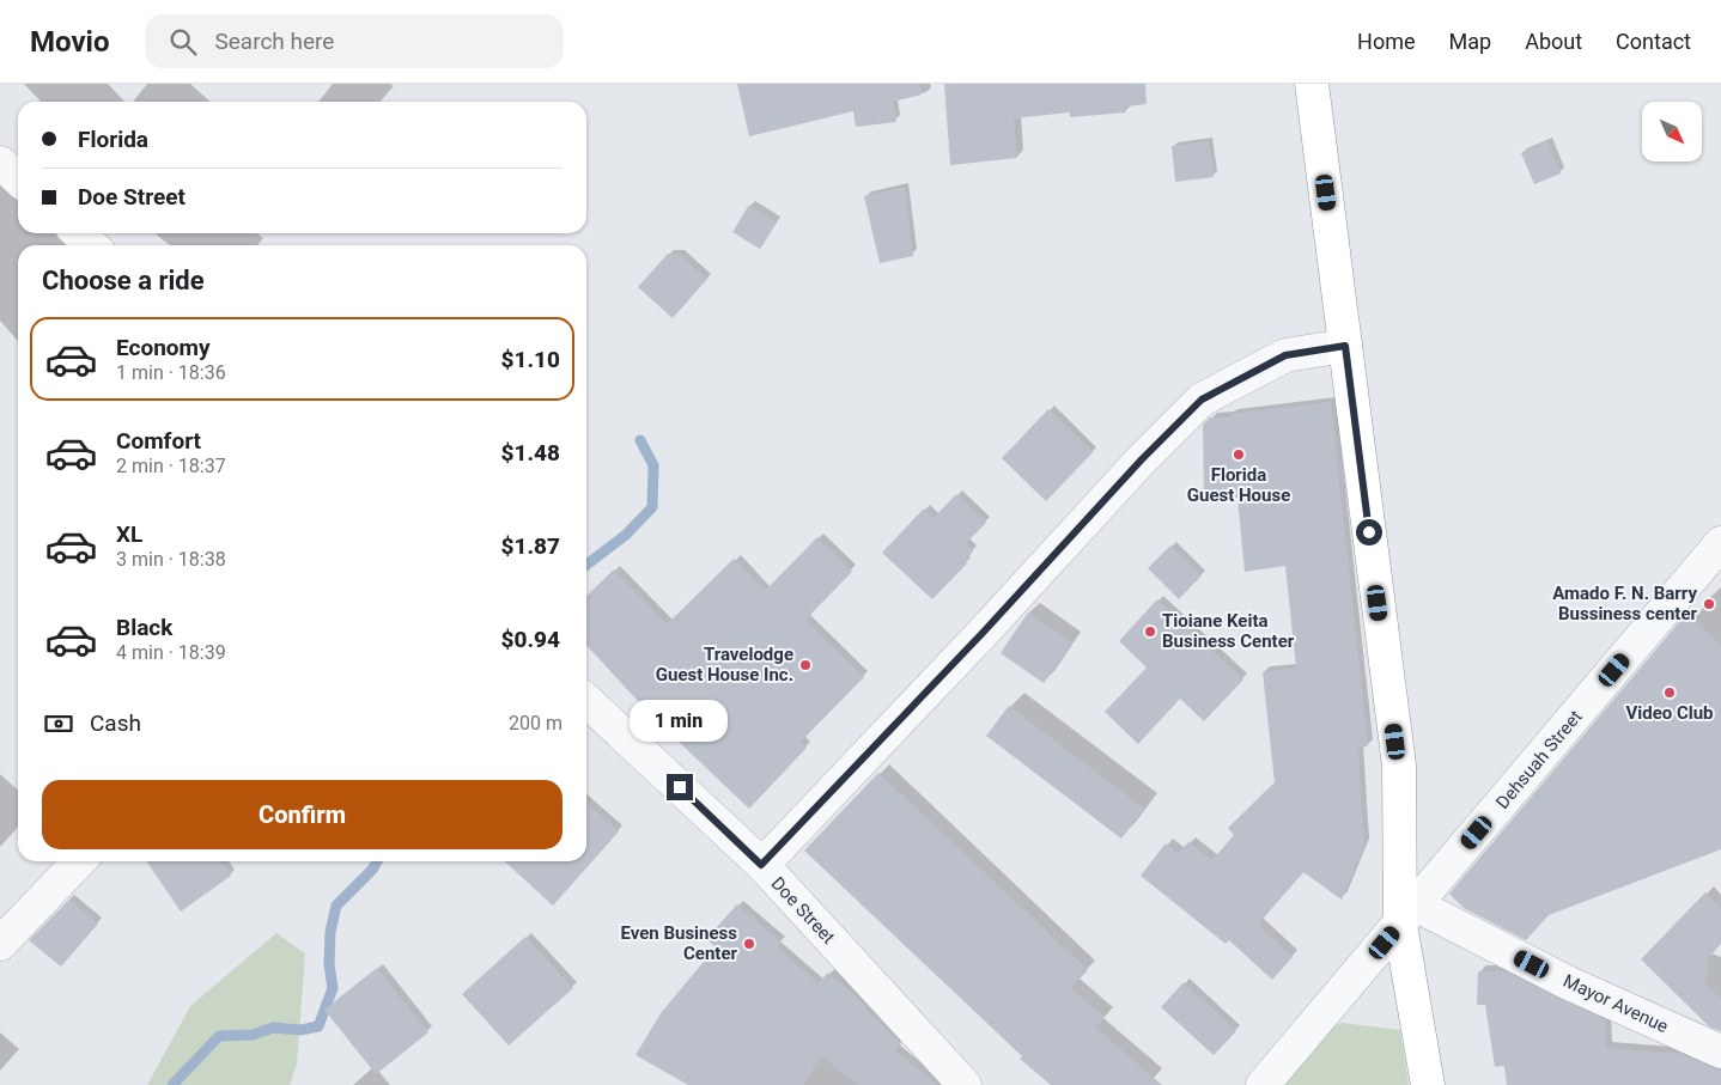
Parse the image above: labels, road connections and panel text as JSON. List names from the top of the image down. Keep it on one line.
{"streets":{"street":["Dehsuah Street","Doe Street","Mayor Avenue"]},"crossings":[["Dehsuah Street","Mayor Avenue"]],"places":["Florida Guest House","Amado F. N. Barry Bussiness center","Tioiane Keita Business Center","Travelodge Guest House Inc.","Video Club","Even Business Center"],"north":"bottom right","page":{"header":"Movio","search":"Search here","nav":["Home","Map","About","Contact"],"banner":["Florida","Doe Street"],"heading":"Choose a ride","list":[{"name":"Economy","note":"1 min · 18:36","value":"$1.10"},{"name":"Comfort","note":"2 min · 18:37","value":"$1.48"},{"name":"XL","note":"3 min · 18:38","value":"$1.87"},{"name":"Black","note":"4 min · 18:39","value":"$0.94"}],"pay":["Cash","200 m"],"bubble":"1 min","buttons":"Confirm"}}
